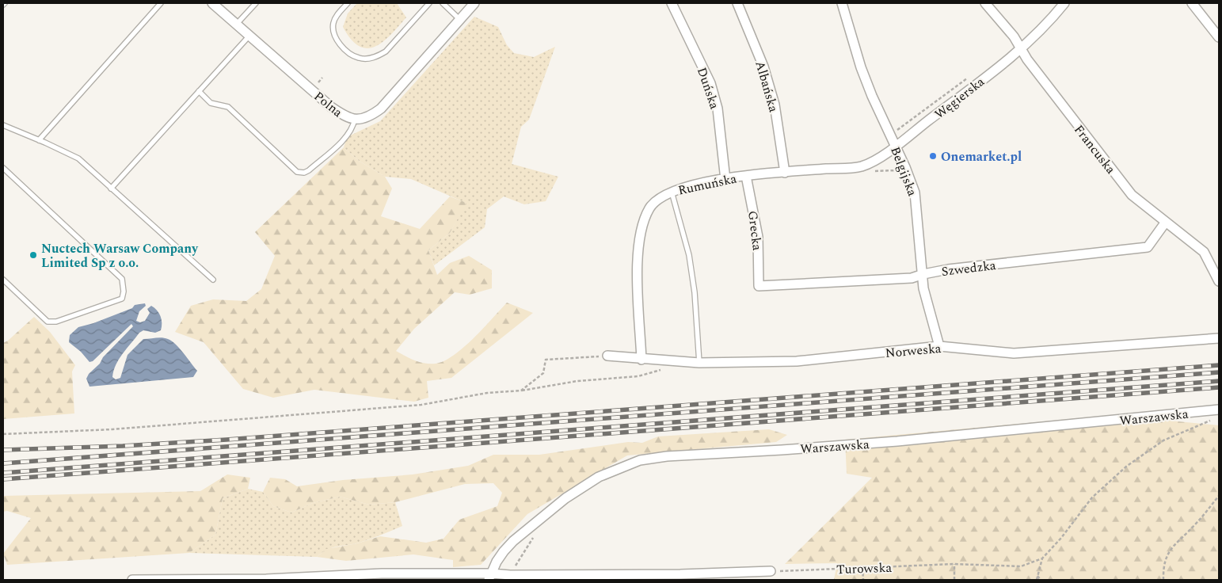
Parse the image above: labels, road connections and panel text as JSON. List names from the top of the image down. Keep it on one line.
{"streets":{"street":["Albańska","Duńska","Węgierska","Polna","Francuska","Belgijska","Rumuńska","Grecka","Szwedzka","Norweska","Warszawska"],"path":["Turowska"]},"crossings":[["Albańska","Rumuńska"],["Duńska","Rumuńska"],["Węgierska","Francuska"],["Węgierska","Belgijska"],["Węgierska","Rumuńska"],["Francuska","Szwedzka"],["Belgijska","Rumuńska"],["Belgijska","Szwedzka"],["Belgijska","Norweska"],["Rumuńska","Grecka"],["Rumuńska","Norweska"],["Grecka","Szwedzka"]],"places":["Onemarket.pl","Nuctech Warsaw Company Limited Sp z o.o."]}
